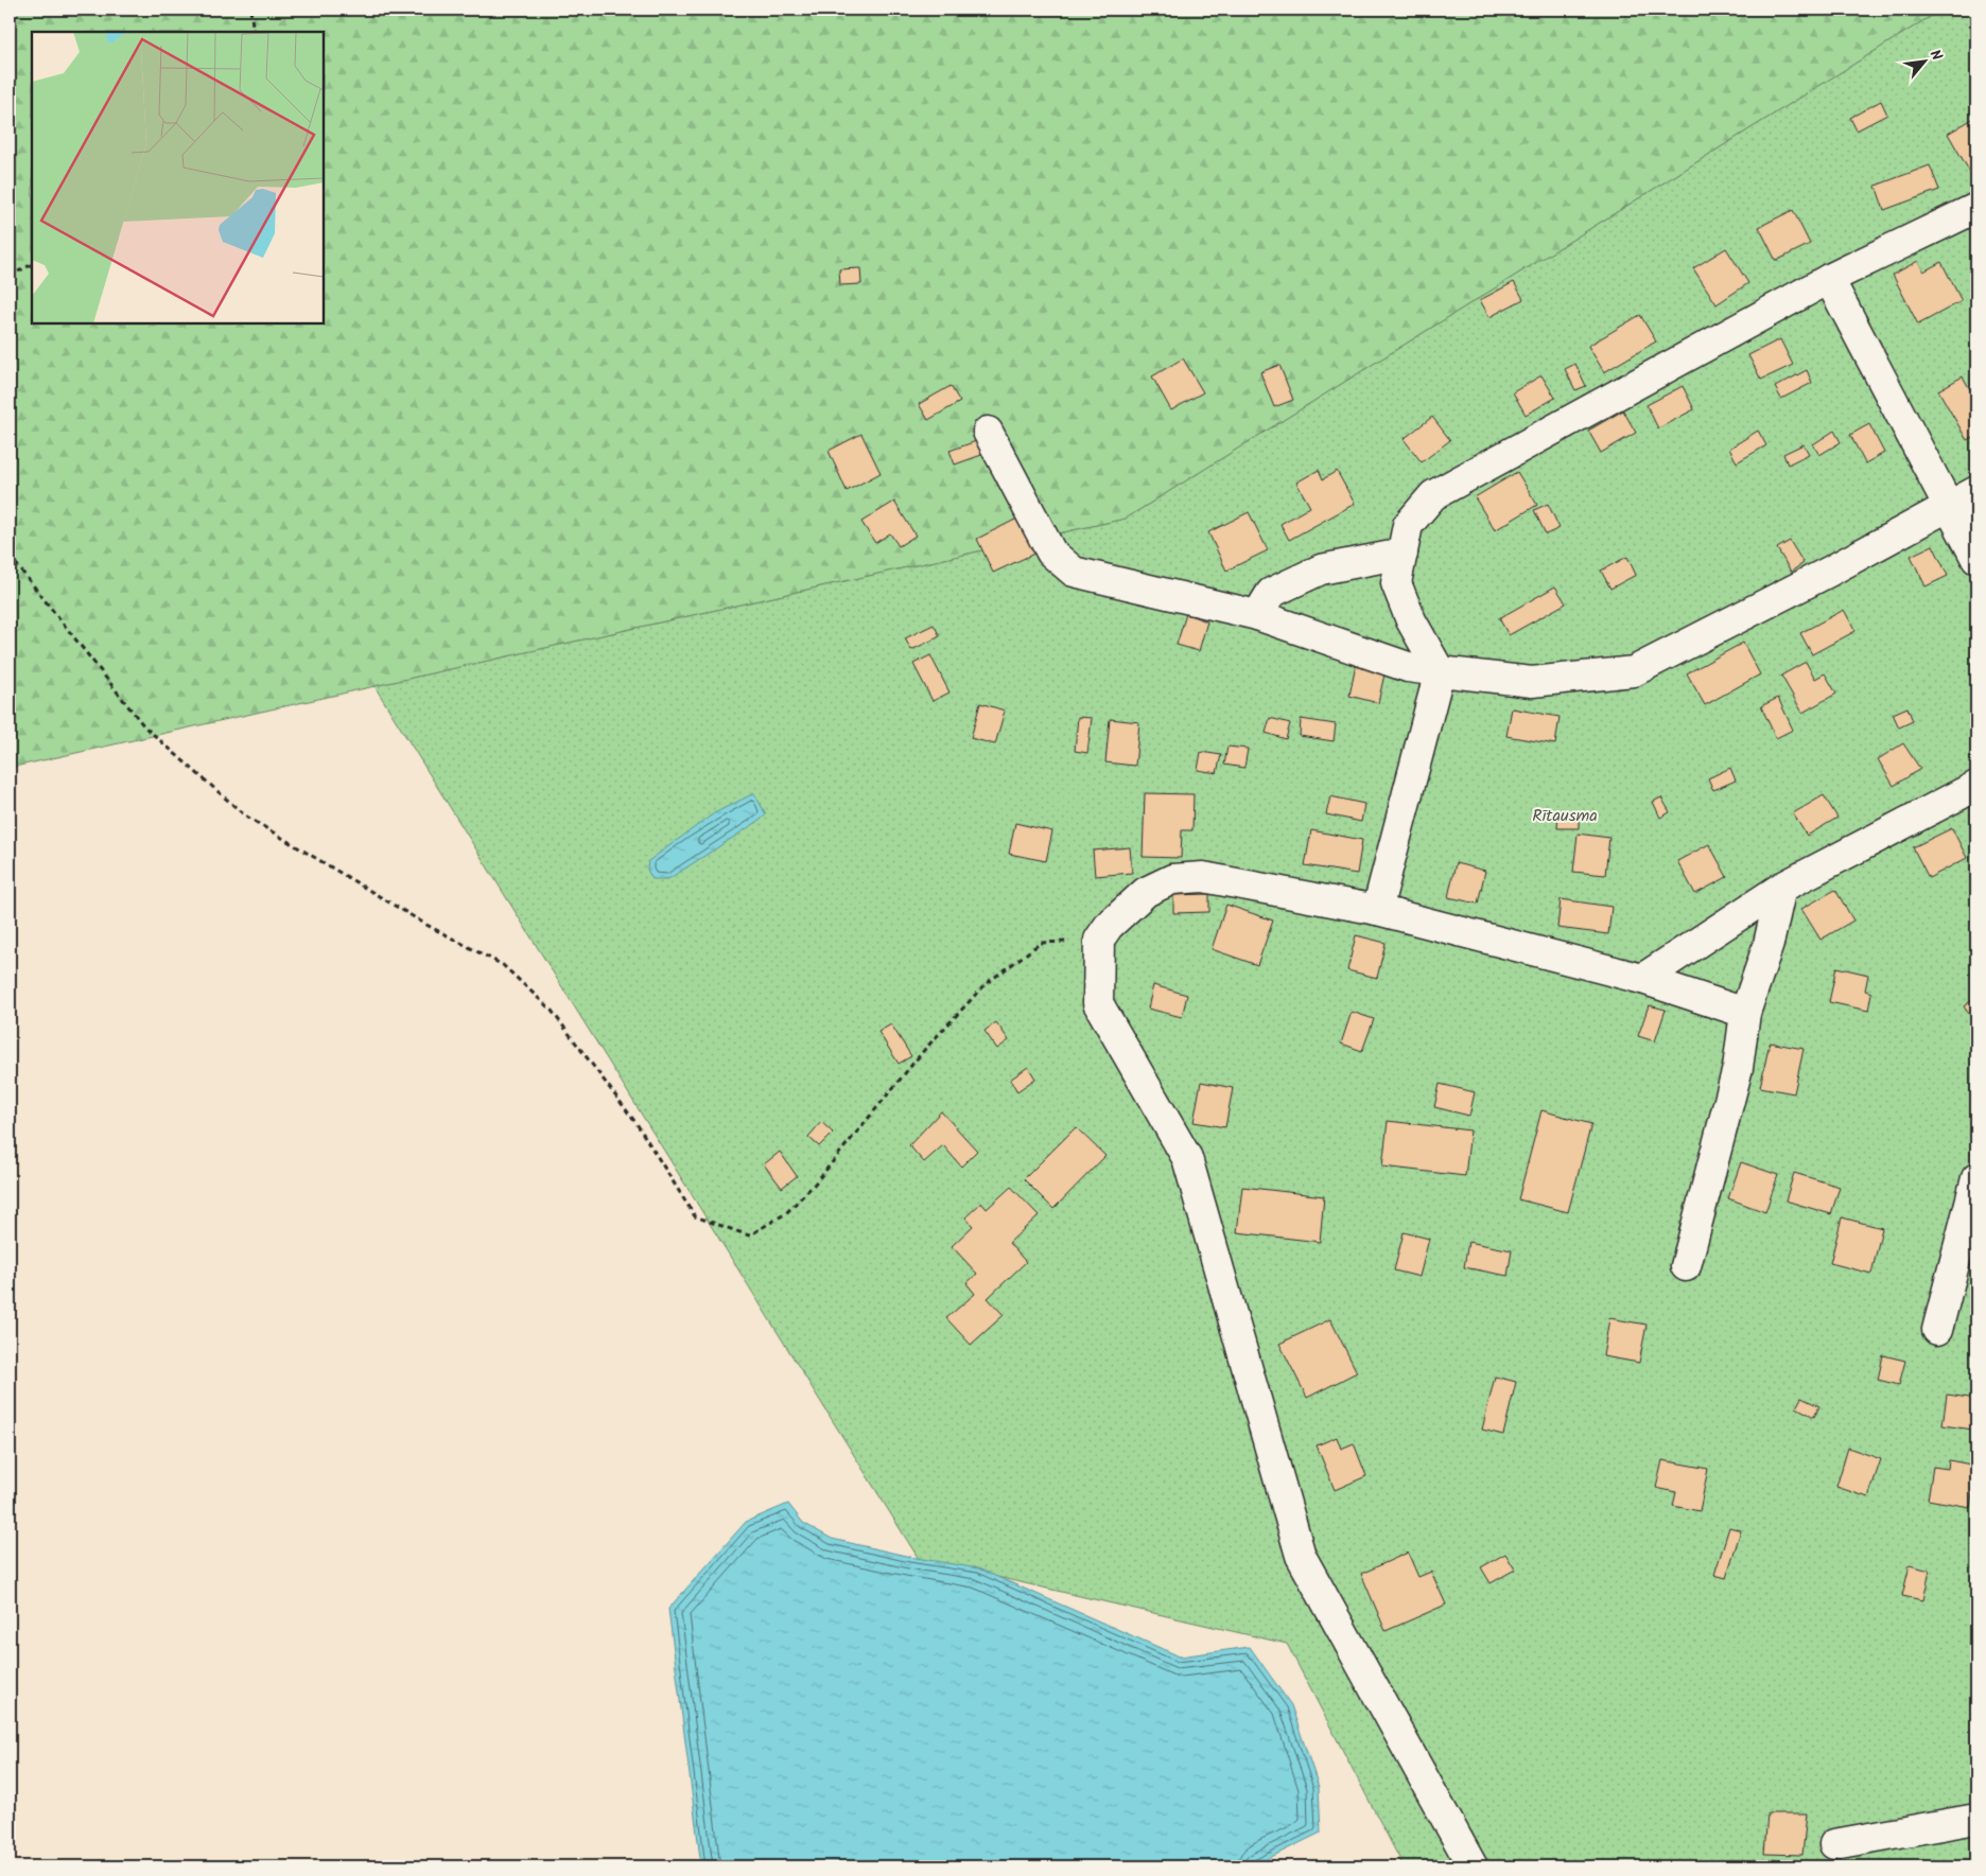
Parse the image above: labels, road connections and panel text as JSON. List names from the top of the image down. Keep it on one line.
{"parks":["Rītausma"],"north":"top right"}
